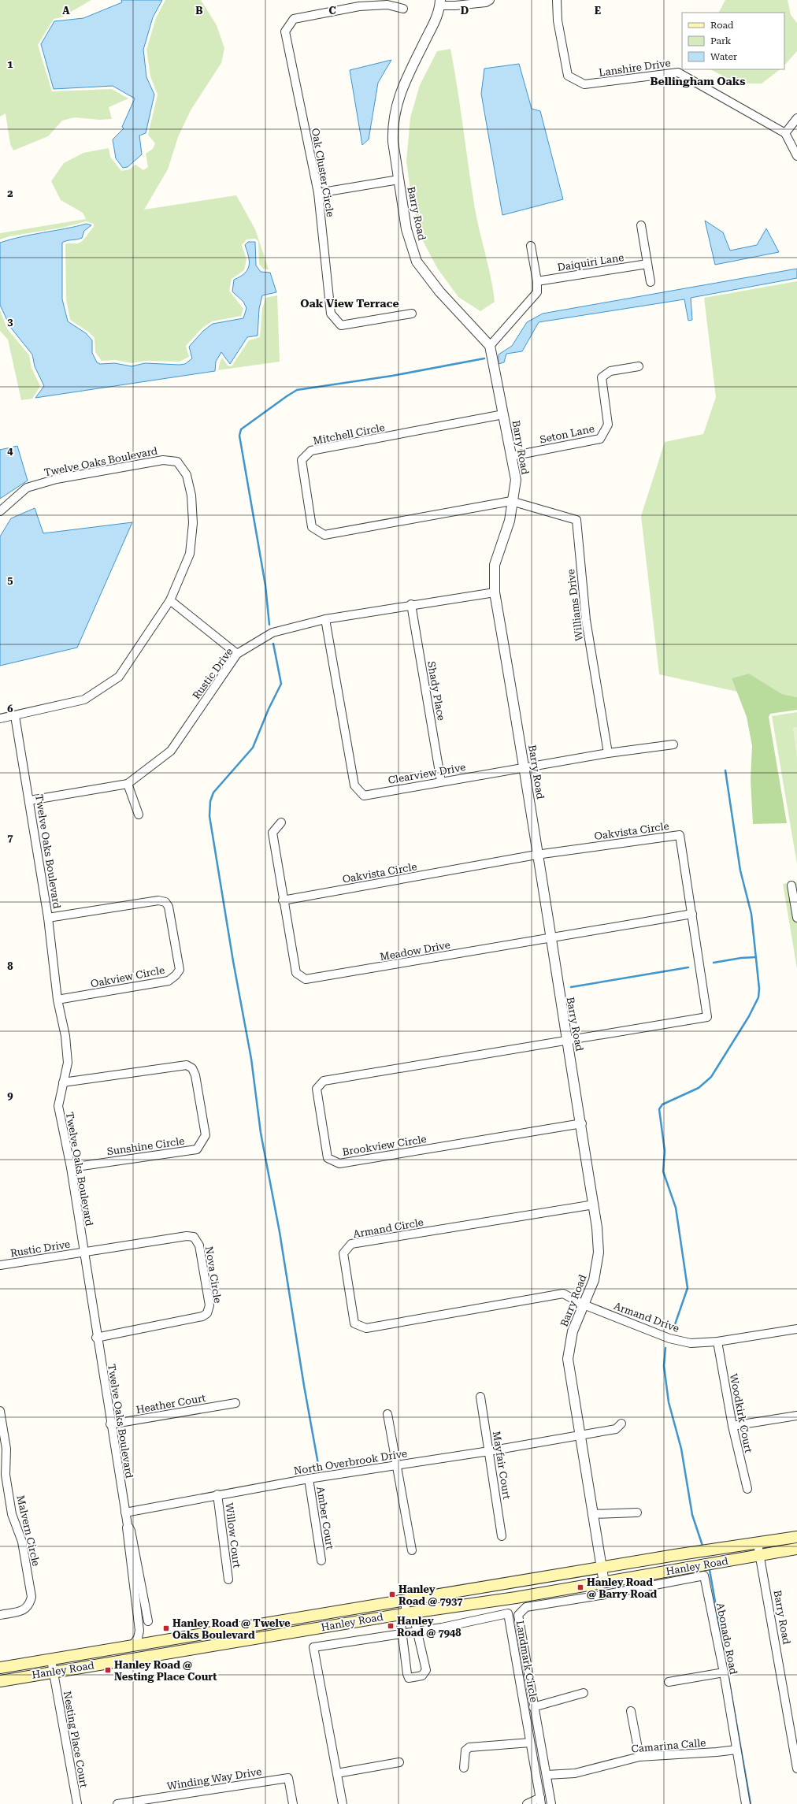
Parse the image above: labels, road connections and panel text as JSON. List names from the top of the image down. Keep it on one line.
{"streets":{"main road":["Hanley Road"],"street":["Lanshire Drive","Oak Cluster Circle","Barry Road","Daiquiri Lane","Mitchell Circle","Seton Lane","Twelve Oaks Boulevard","Williams Drive","Rustic Drive","Shady Place","Clearview Drive","Oakvista Circle","Meadow Drive","Oakview Circle","Brookview Circle","Sunshine Circle","Armand Circle","Nova Circle","Armand Drive","Heather Court","Woodkirk Court","North Overbrook Drive","Mayfair Court","Amber Court","Malvern Circle","Willow Court","Abonado Road","Landmark Circle","Nesting Place Court","Camarina Calle","Winding Way Drive"]},"crossings":[["Barry Road","Mitchell Circle"],["Barry Road","Seton Lane"],["Barry Road","Williams Drive"],["Barry Road","Rustic Drive"],["Barry Road","Clearview Drive"],["Barry Road","Oakvista Circle"],["Barry Road","Meadow Drive"],["Barry Road","Brookview Circle"],["Barry Road","Armand Circle"],["Barry Road","Armand Drive"],["Barry Road","North Overbrook Drive"],["Barry Road","Hanley Road"],["Mitchell Circle","Williams Drive"],["Twelve Oaks Boulevard","Rustic Drive"],["Twelve Oaks Boulevard","Oakview Circle"],["Twelve Oaks Boulevard","Sunshine Circle"],["Twelve Oaks Boulevard","Nova Circle"],["Twelve Oaks Boulevard","Heather Court"],["Twelve Oaks Boulevard","North Overbrook Drive"],["Twelve Oaks Boulevard","Hanley Road"],["Williams Drive","Clearview Drive"],["Rustic Drive","Shady Place"],["Rustic Drive","Clearview Drive"],["Rustic Drive","Nova Circle"],["Shady Place","Clearview Drive"],["Oakvista Circle","Meadow Drive"],["Oakvista Circle","Brookview Circle"],["Armand Circle","Armand Drive"],["Armand Drive","Woodkirk Court"],["North Overbrook Drive","Mayfair Court"],["North Overbrook Drive","Amber Court"],["North Overbrook Drive","Willow Court"],["Hanley Road","Nesting Place Court"],["Abonado Road","Camarina Calle"]],"districts":["Bellingham Oaks","Oak View Terrace"],"places":{"transit":["Hanley Road @ Barry Road","Hanley Road @ 7937","Hanley Road @ 7948","Hanley Road @ Twelve Oaks Boulevard","Hanley Road @ Nesting Place Court"]},"legend":["Road","Park","Water"],"grid":{"columns":["A","B","C","D","E"],"rows":["1","2","3","4","5","6","7","8","9"]}}
